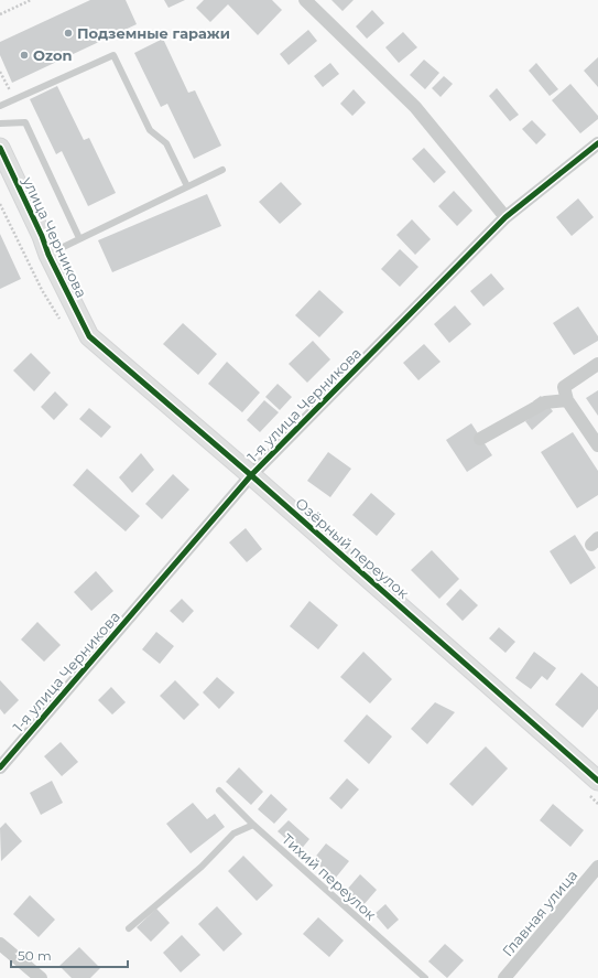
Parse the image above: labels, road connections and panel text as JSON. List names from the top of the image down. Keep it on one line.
{"streets":{"street":["улица Черникова","1-я улица Черникова","Озёрный переулок","Главная улица"],"lane":["Тихий переулок"]},"crossings":[["улица Черникова","Озёрный переулок"],["1-я улица Черникова","Озёрный переулок"]],"places":["Подземные гаражи","Ozon"],"scale_bar":"50 m"}
